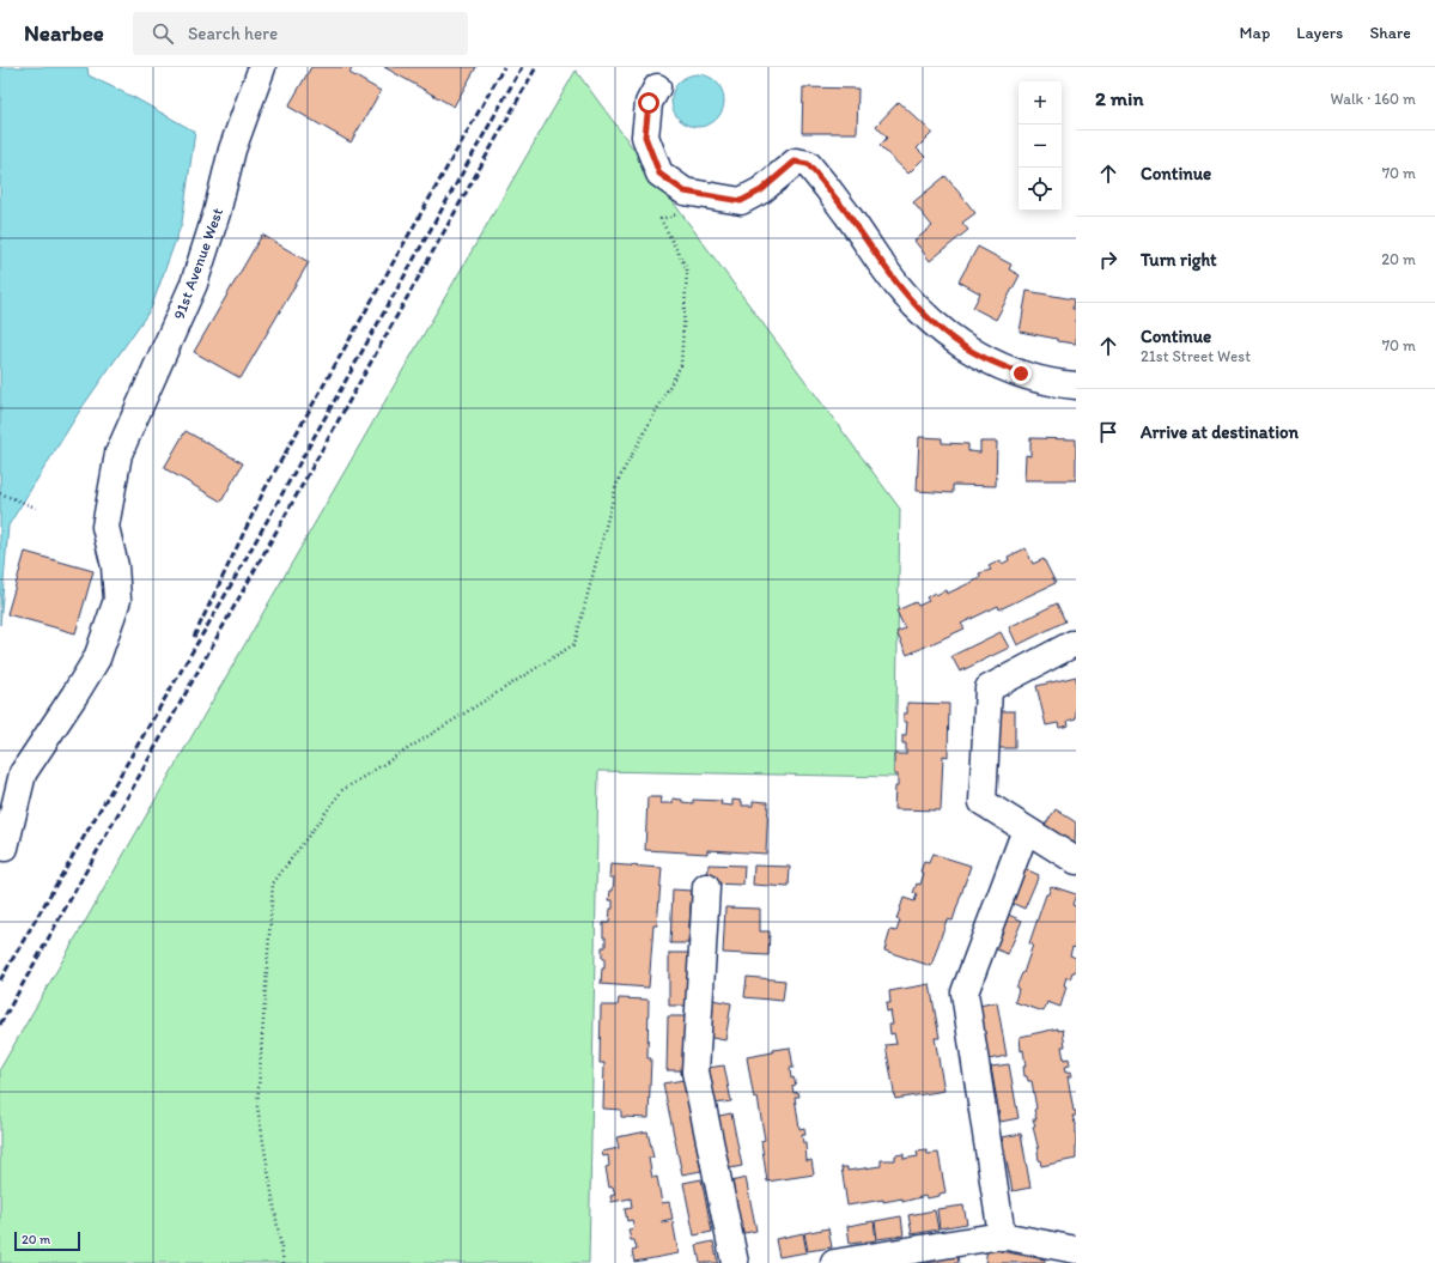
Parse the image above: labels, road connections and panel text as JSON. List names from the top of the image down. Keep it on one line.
{"streets":{"street":["91st Avenue West"]},"scale_bar":"20 m","page":{"header":"Nearbee","search":"Search here","nav":["Map","Layers","Share"],"heading":["2 min","Walk · 160 m"],"map_buttons":["+","−"],"list":[["Continue","70 m"],["Turn right","20 m"],["Continue","21st Street West","70 m"],"Arrive at destination"],"scale":"20 m"}}
